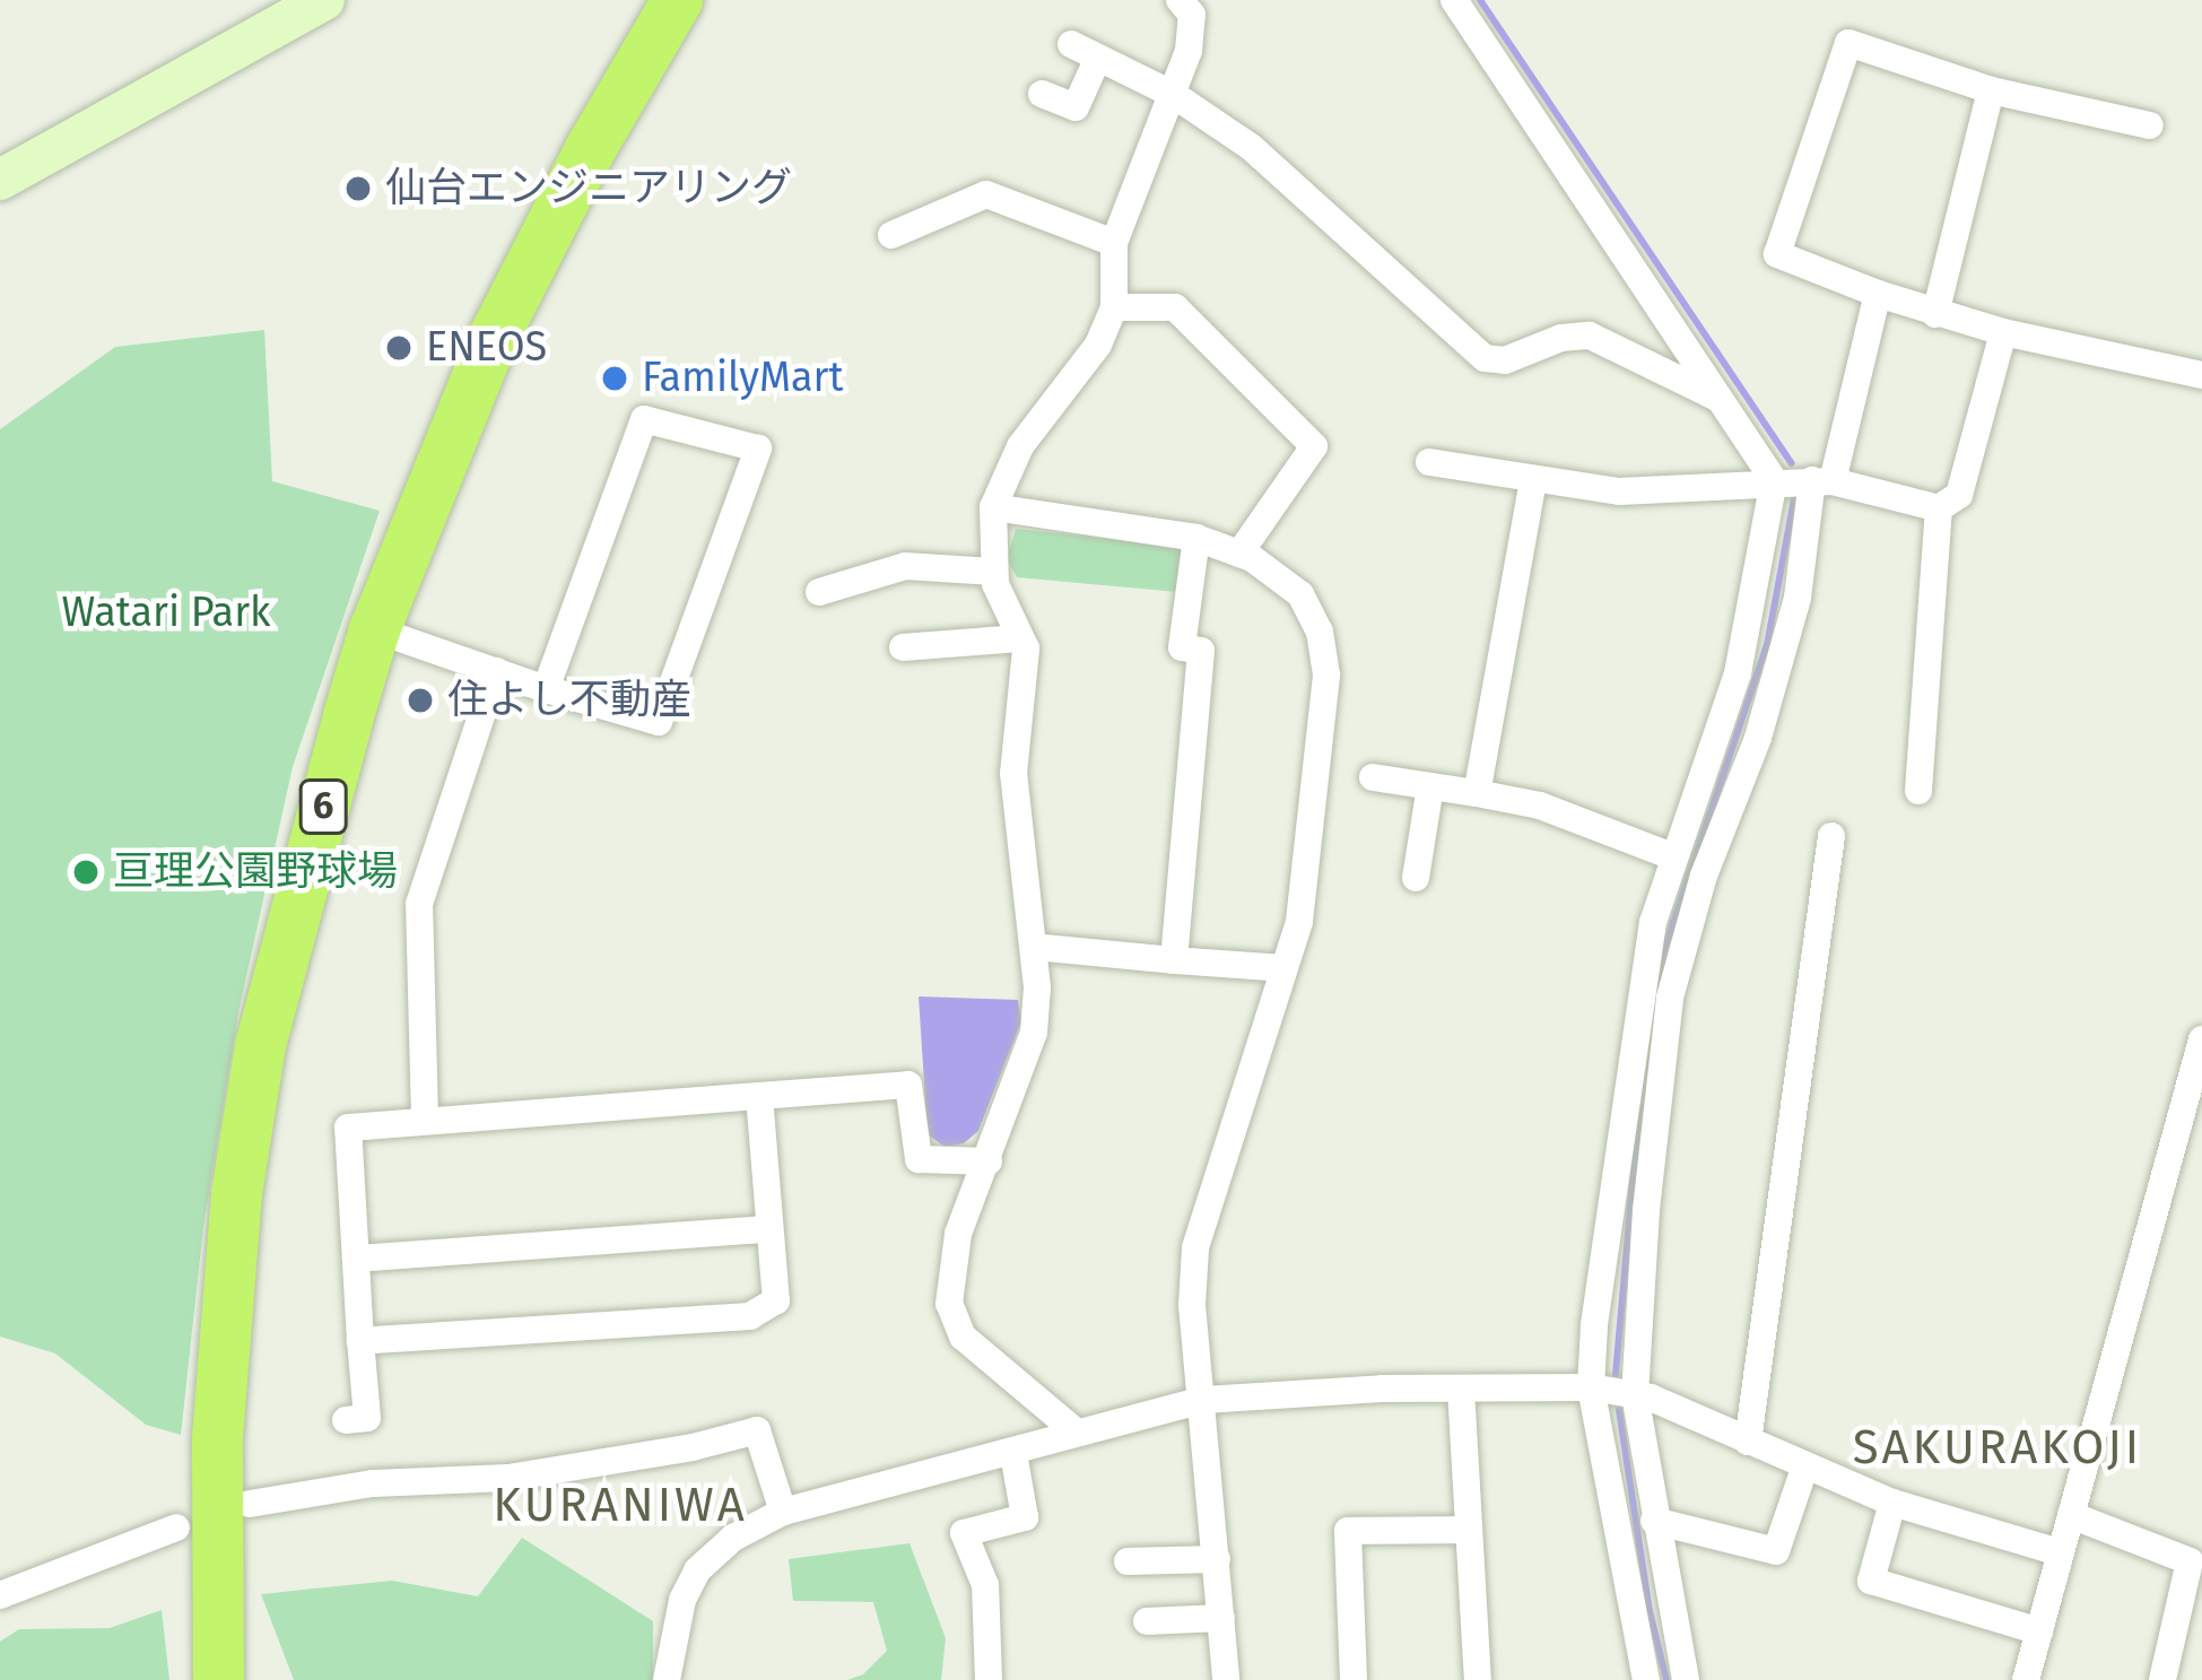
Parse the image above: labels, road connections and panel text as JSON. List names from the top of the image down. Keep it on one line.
{"streets":{"highway":["6"]},"districts":["SAKURAKOJI","KURANIWA"],"parks":["Watari Park"],"places":["仙台エンジニアリング","ENEOS","FamilyMart","住よし不動産","亘理公園野球場"]}
